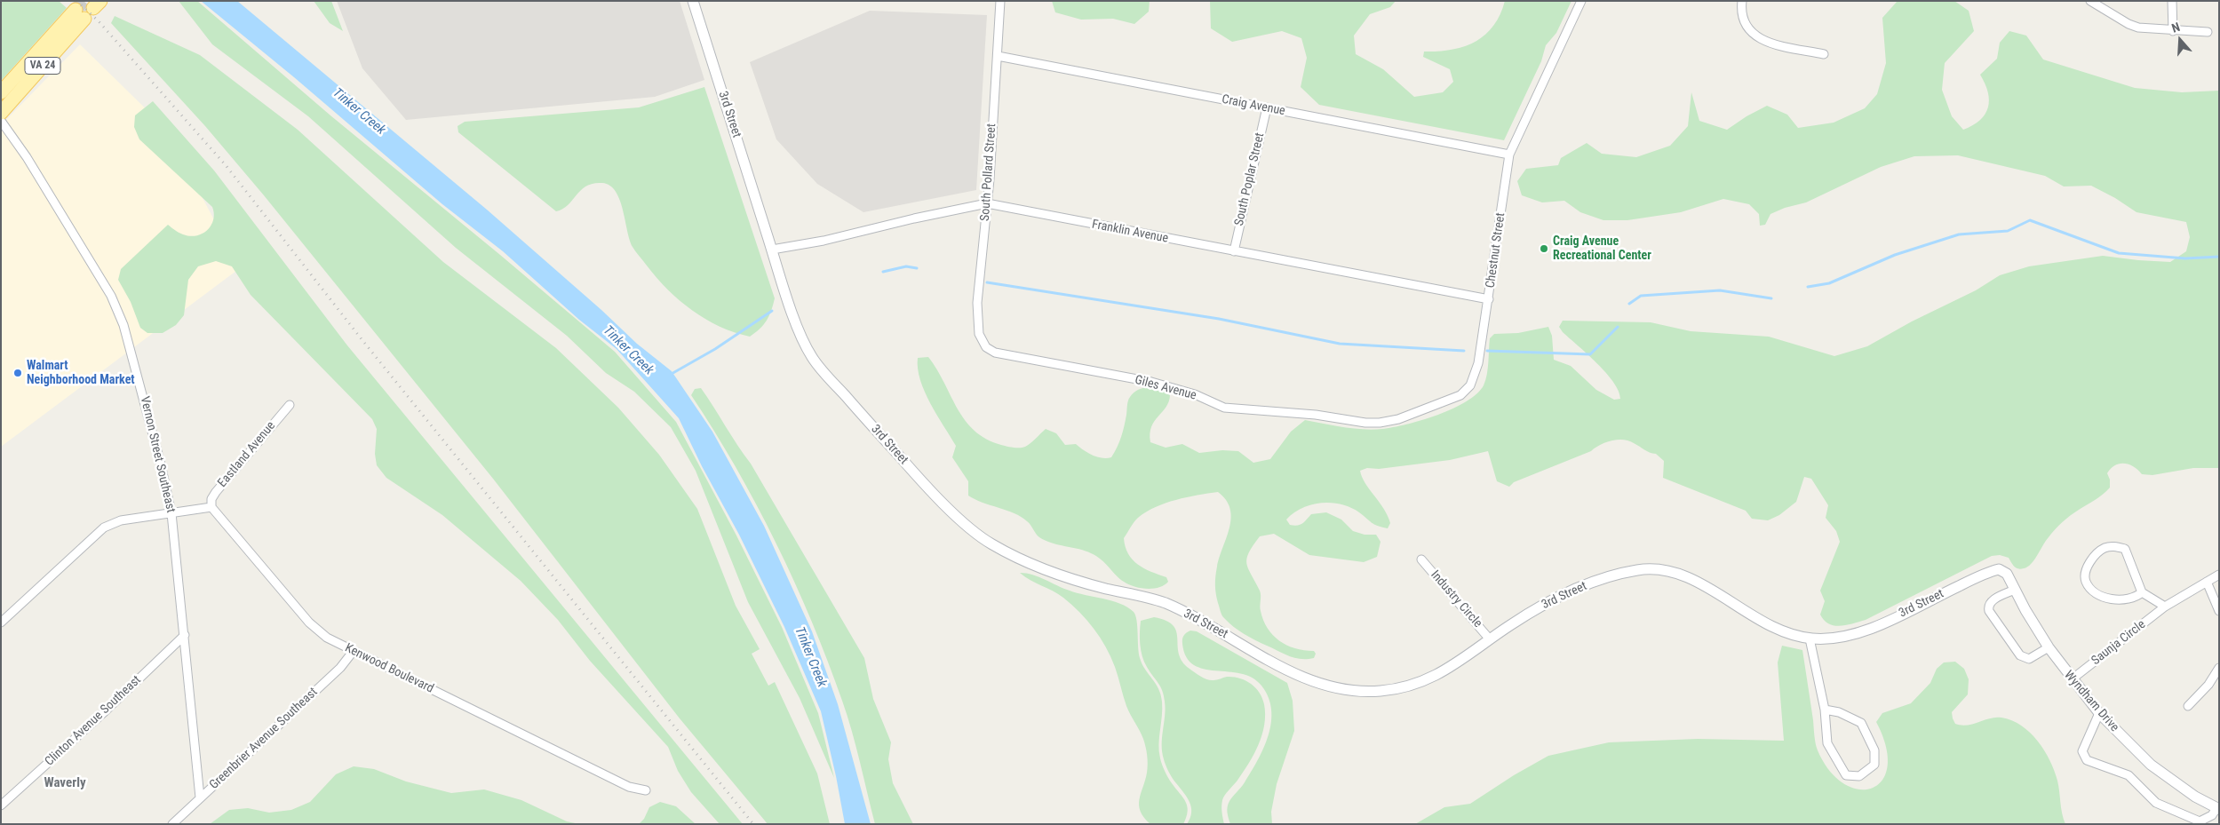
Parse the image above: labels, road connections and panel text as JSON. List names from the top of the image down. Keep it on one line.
{"streets":{"main road":["VA 24"],"street":["Craig Avenue","3rd Street","South Pollard Street","South Poplar Street","Franklin Avenue","Chestnut Street","Giles Avenue","Vernon Street Southeast","Eastland Avenue","Industry Circle","Saunja Circle","Kenwood Boulevard","Wyndham Drive","Clinton Avenue Southeast","Greenbrier Avenue Southeast"]},"crossings":[["Craig Avenue","South Pollard Street"],["Craig Avenue","South Poplar Street"],["Craig Avenue","Chestnut Street"],["3rd Street","Franklin Avenue"],["3rd Street","Industry Circle"],["3rd Street","Wyndham Drive"],["South Pollard Street","Franklin Avenue"],["South Pollard Street","Giles Avenue"],["South Poplar Street","Franklin Avenue"],["Franklin Avenue","Chestnut Street"],["Chestnut Street","Giles Avenue"],["Vernon Street Southeast","Clinton Avenue Southeast"],["Vernon Street Southeast","Greenbrier Avenue Southeast"],["Eastland Avenue","Kenwood Boulevard"],["Saunja Circle","Wyndham Drive"],["Kenwood Boulevard","Greenbrier Avenue Southeast"]],"districts":["Waverly"],"water":["Tinker Creek"],"places":["Craig Avenue Recreational Center","Walmart Neighborhood Market"],"north":"top"}
